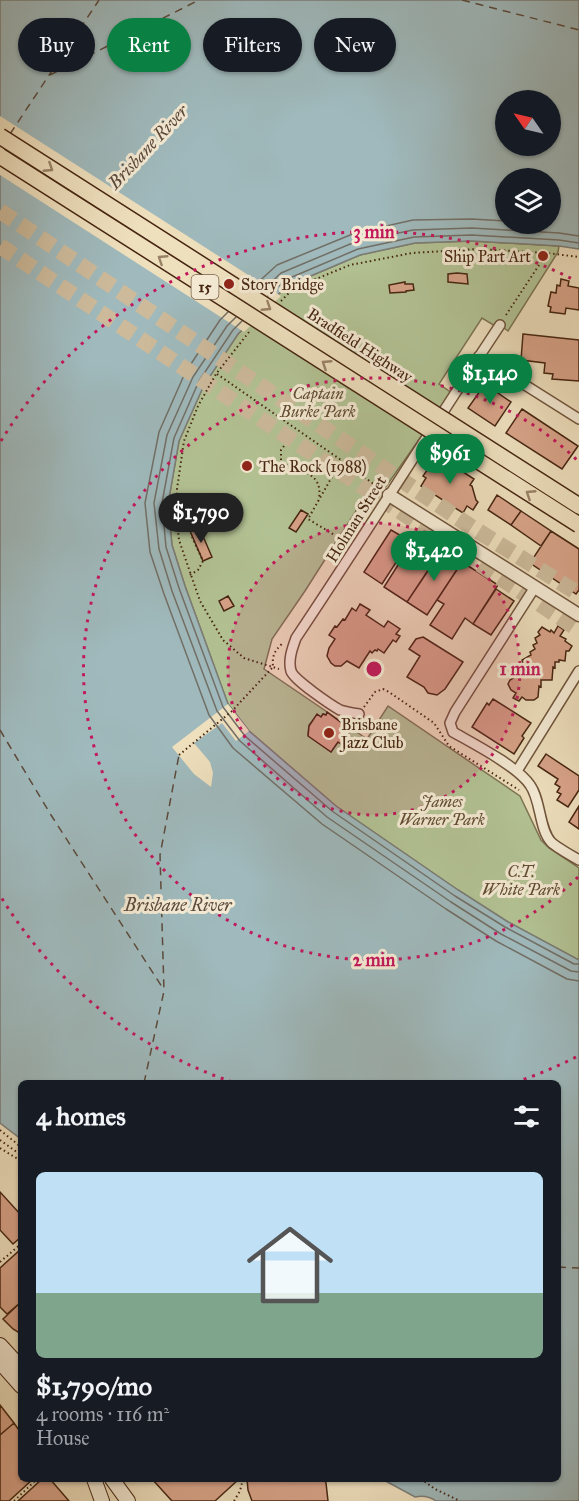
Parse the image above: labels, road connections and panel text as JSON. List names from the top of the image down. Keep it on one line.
{"streets":{"highway":["15","Bradfield Highway"],"street":["Holman Street"]},"water":["Brisbane River"],"parks":["Captain Burke Park","James Warner Park","C.T. White Park"],"places":["Ship Part Art","Story Bridge","The Rock (1988)","Brisbane Jazz Club"],"north":"top left","page":{"chip":["Buy","Rent","Filters","New"],"price":["$1,140","$961","$1,790","$1,420"],"heading":"4 homes","list":[{"name":"$1,790/mo","note":"4 rooms · 116 m² · House"}]},"rings":["3 min","1 min","2 min"]}
